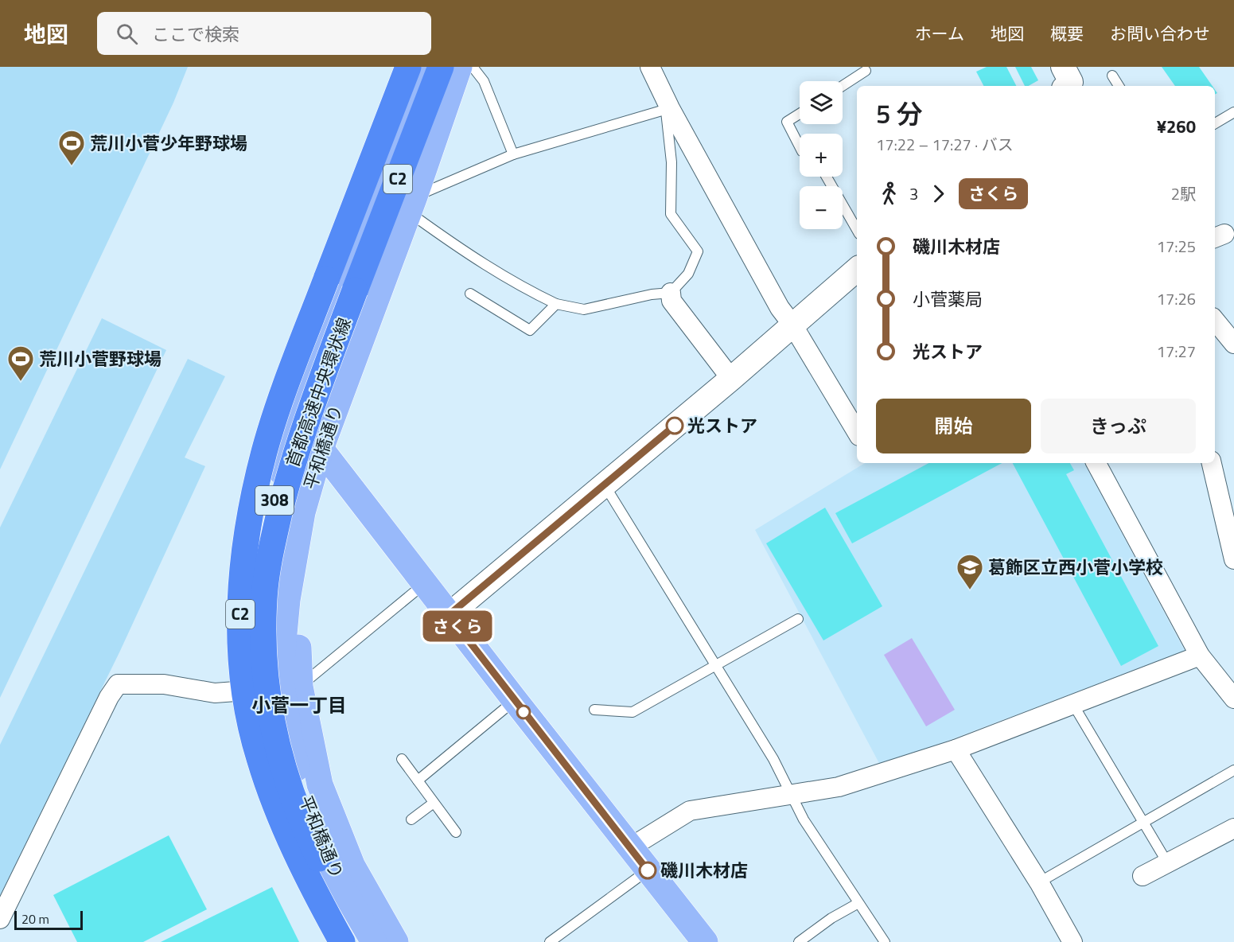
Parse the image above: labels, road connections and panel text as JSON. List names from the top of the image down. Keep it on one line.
{"streets":{"highway":["C2","首都高速中央環状線"],"main road":["平和橋通り","308"]},"districts":["小菅一丁目"],"places":{"sports":["荒川小菅少年野球場","荒川小菅野球場"],"other":["光ストア","磯川木材店"],"school or university":["葛飾区立西小菅小学校"]},"lines":["bus line さくら"],"scale_bar":"20 m","page":{"header":"地図","search":"ここで検索","nav":["ホーム","地図","概要","お問い合わせ"],"on_map":"さくら","map_buttons":["+","−"],"heading":["5 分","17:22 – 17:27 · バス","¥260"],"legs":["3","さくら","2駅"],"list":[{"name":"磯川木材店","value":"17:25"},{"name":"小菅薬局","value":"17:26"},{"name":"光ストア","value":"17:27"}],"buttons":["開始","きっぷ"],"scale":"20 m"}}
